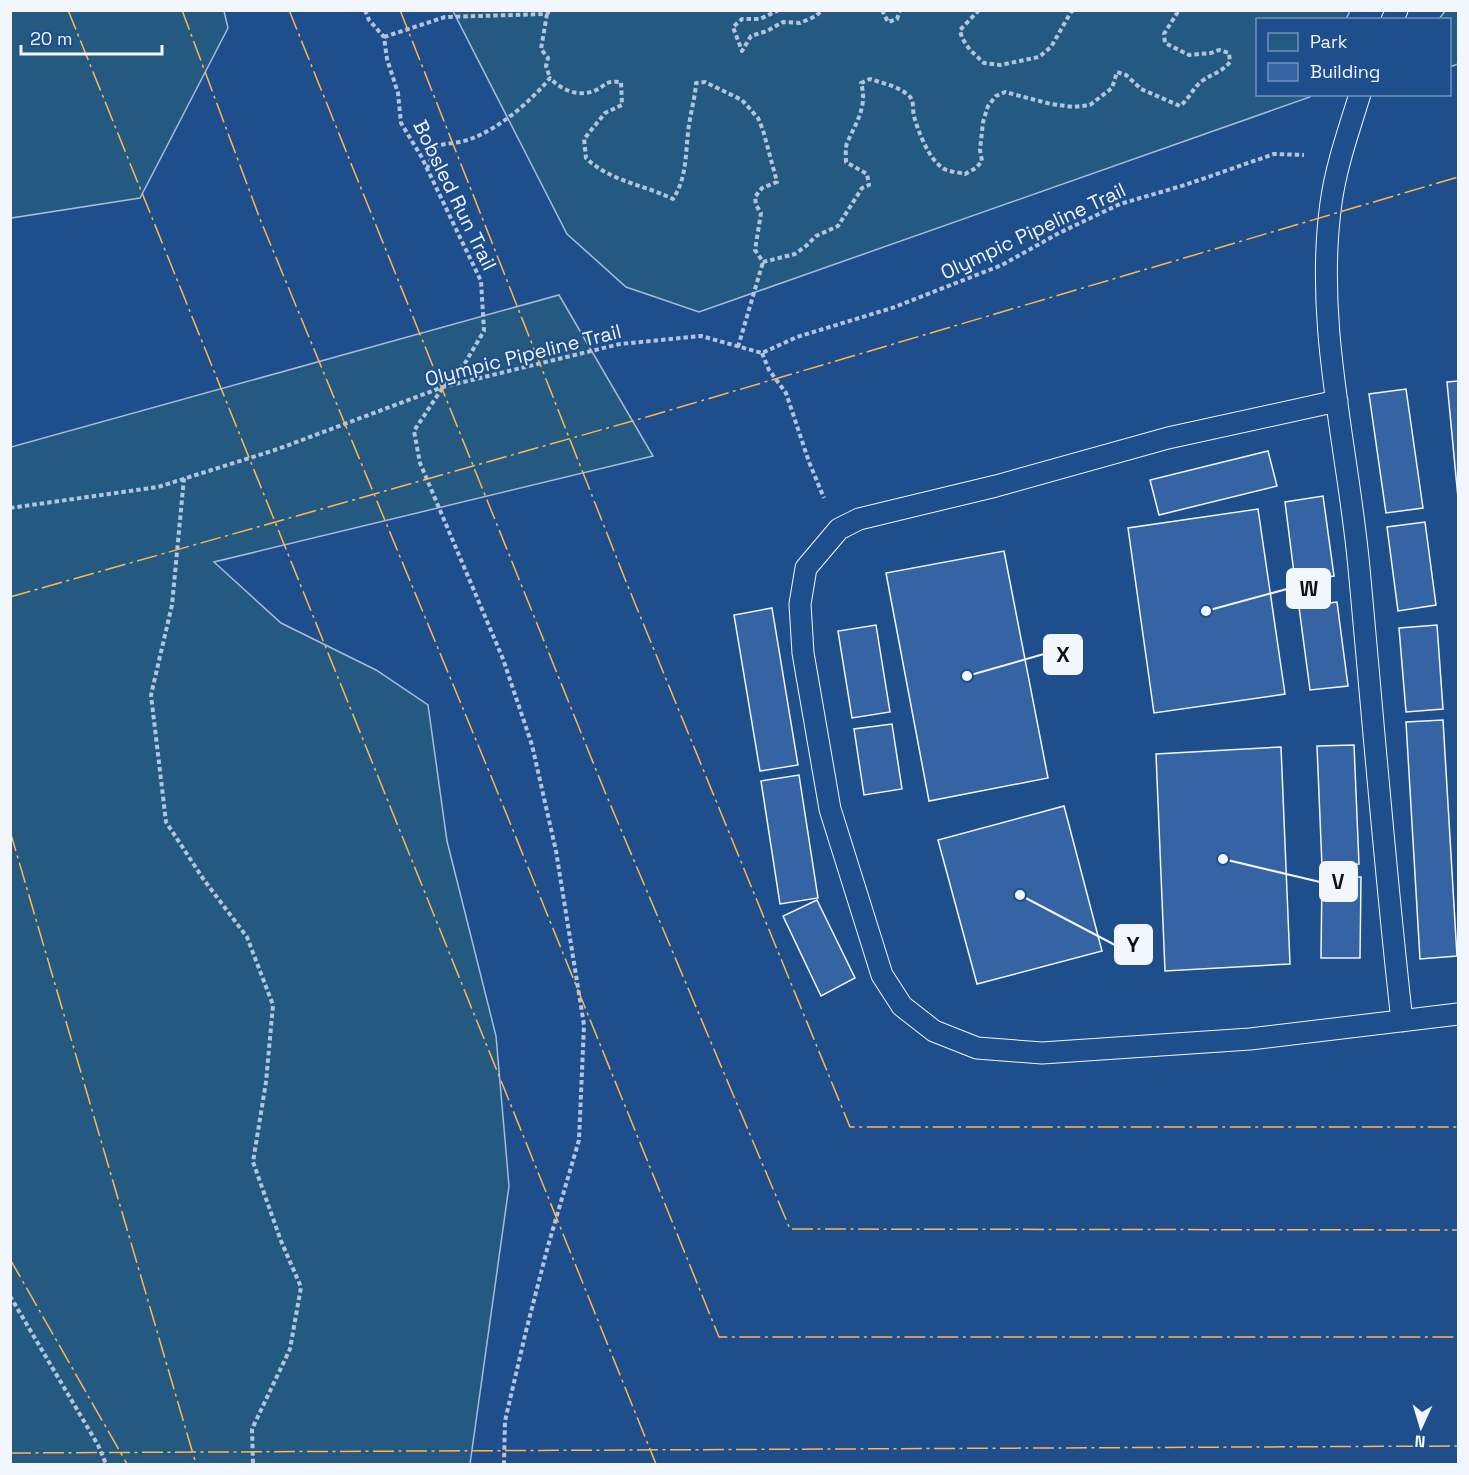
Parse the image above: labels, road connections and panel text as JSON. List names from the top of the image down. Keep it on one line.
{"streets":{"path":["Bobsled Run Trail","Olympic Pipeline Trail"]},"crossings":[["Bobsled Run Trail","Olympic Pipeline Trail"]],"places":["W","X","V","Y"],"legend":["Park","Building"],"scale_bar":"20 m","north":"bottom"}
